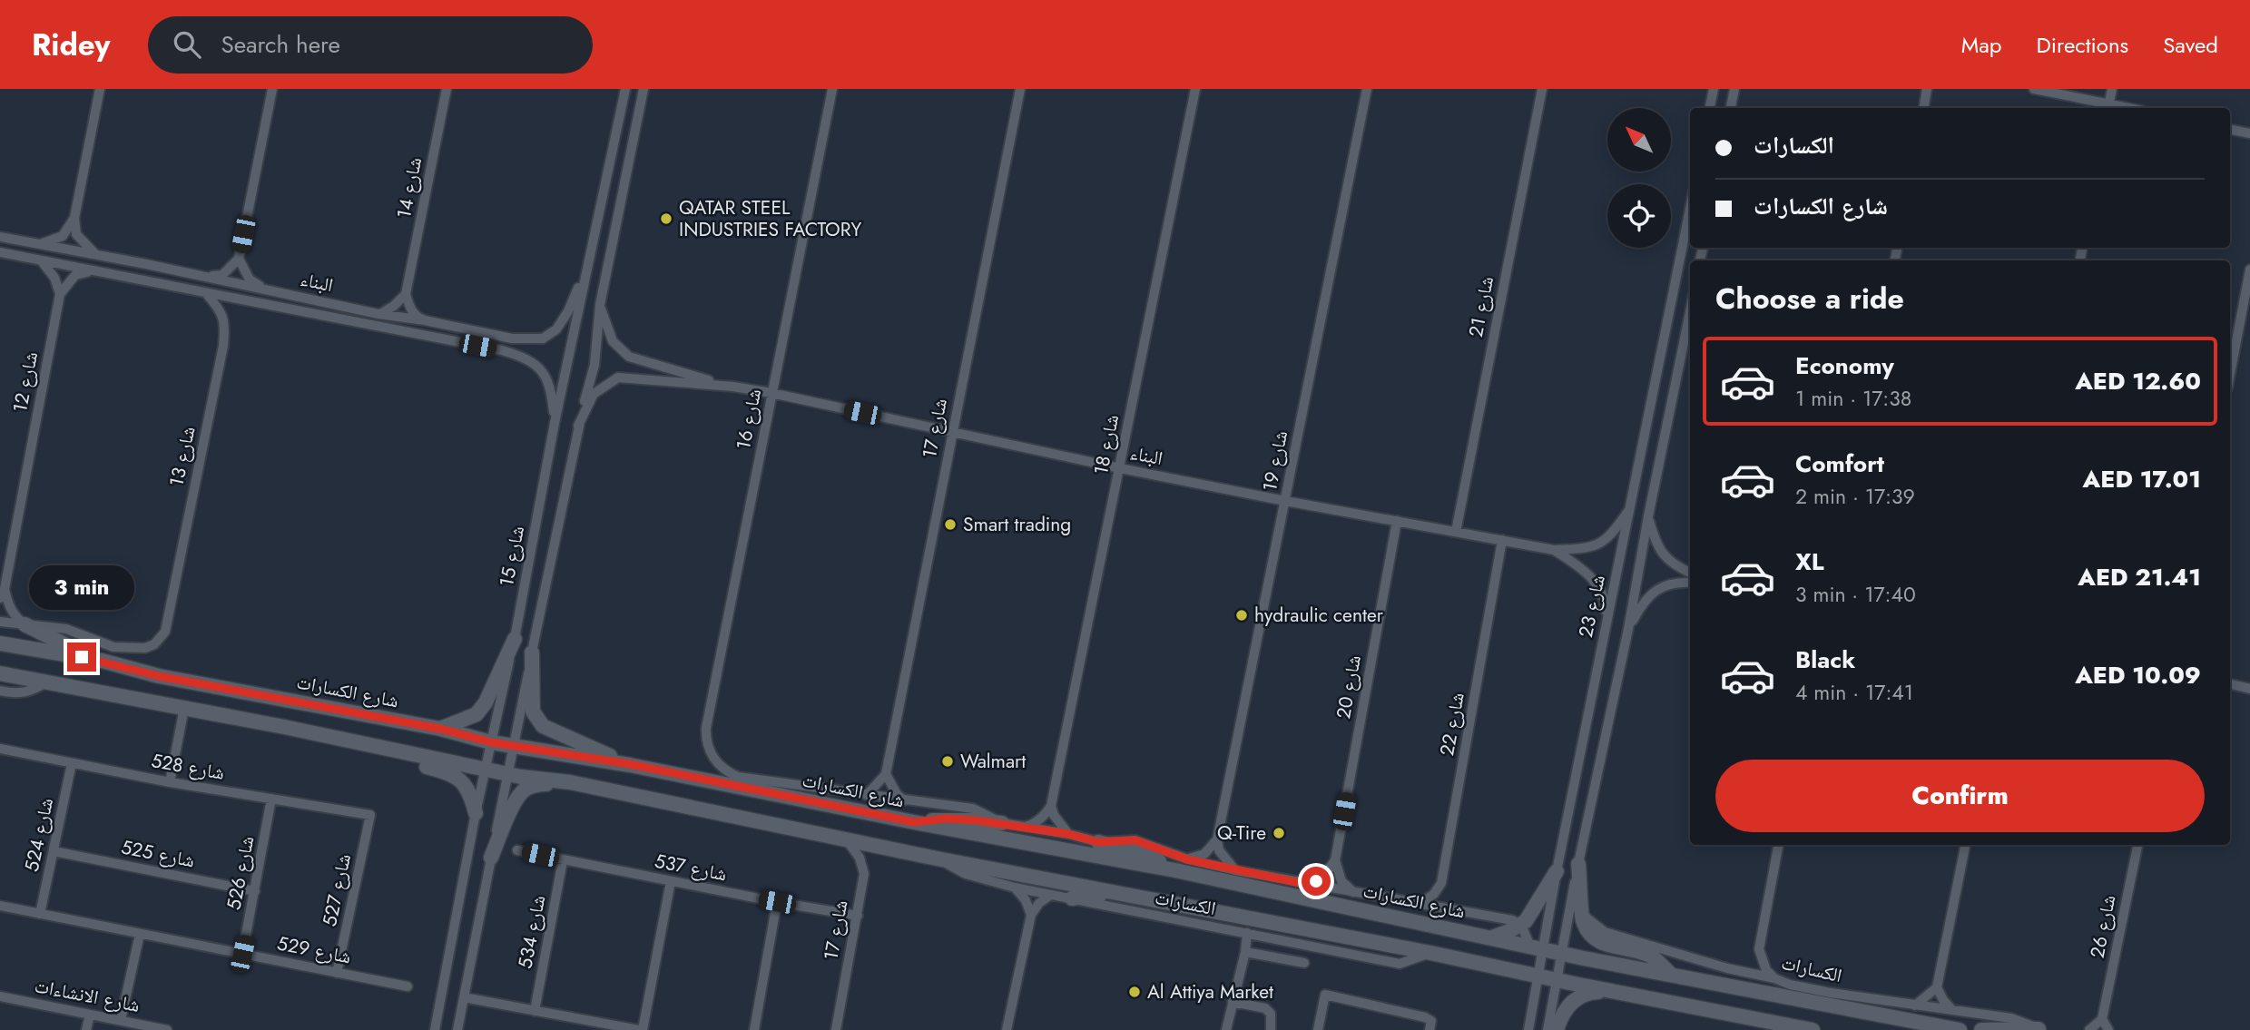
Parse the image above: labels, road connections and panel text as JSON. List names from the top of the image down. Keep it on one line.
{"streets":{"street":["شارع 14","البناء","شارع 21","شارع 12","شارع 16","شارع 17","شارع 18","شارع 13","شارع 19","شارع 15","شارع 23","شارع 20","شارع الكسارات","شارع 22","شارع 528","شارع 524","شارع 525","شارع 537","شارع 526","شارع 527","الكسارات","شارع 26","شارع 534","شارع 529","شارع الانشاءات"]},"crossings":[["البناء","شارع 21"],["البناء","شارع 16"],["البناء","شارع 17"],["البناء","شارع 18"],["البناء","شارع 13"],["البناء","شارع 19"],["البناء","شارع 15"],["البناء","شارع 23"],["البناء","شارع 20"],["البناء","شارع 22"],["شارع 12","شارع 13"],["شارع 17","شارع 537"],["شارع 15","شارع الكسارات"],["شارع 23","شارع الكسارات"],["شارع 528","شارع 524"],["شارع 528","شارع 526"],["شارع 528","شارع 527"],["شارع 524","شارع 525"],["شارع 524","شارع 529"],["شارع 525","شارع 526"],["شارع 537","شارع 534"],["شارع 526","شارع 529"],["شارع 527","شارع 529"]],"places":["QATAR STEEL INDUSTRIES FACTORY","Smart trading","hydraulic center","Walmart","Q-Tire","Al Attiya Market"],"north":"top left","page":{"header":"Ridey","search":"Search here","nav":["Map","Directions","Saved"],"banner":["الكسارات","شارع الكسارات"],"heading":"Choose a ride","list":[{"name":"Economy","note":"1 min · 17:38","value":"AED 12.60"},{"name":"Comfort","note":"2 min · 17:39","value":"AED 17.01"},{"name":"XL","note":"3 min · 17:40","value":"AED 21.41"},{"name":"Black","note":"4 min · 17:41","value":"AED 10.09"}],"bubble":"3 min","buttons":"Confirm"}}
